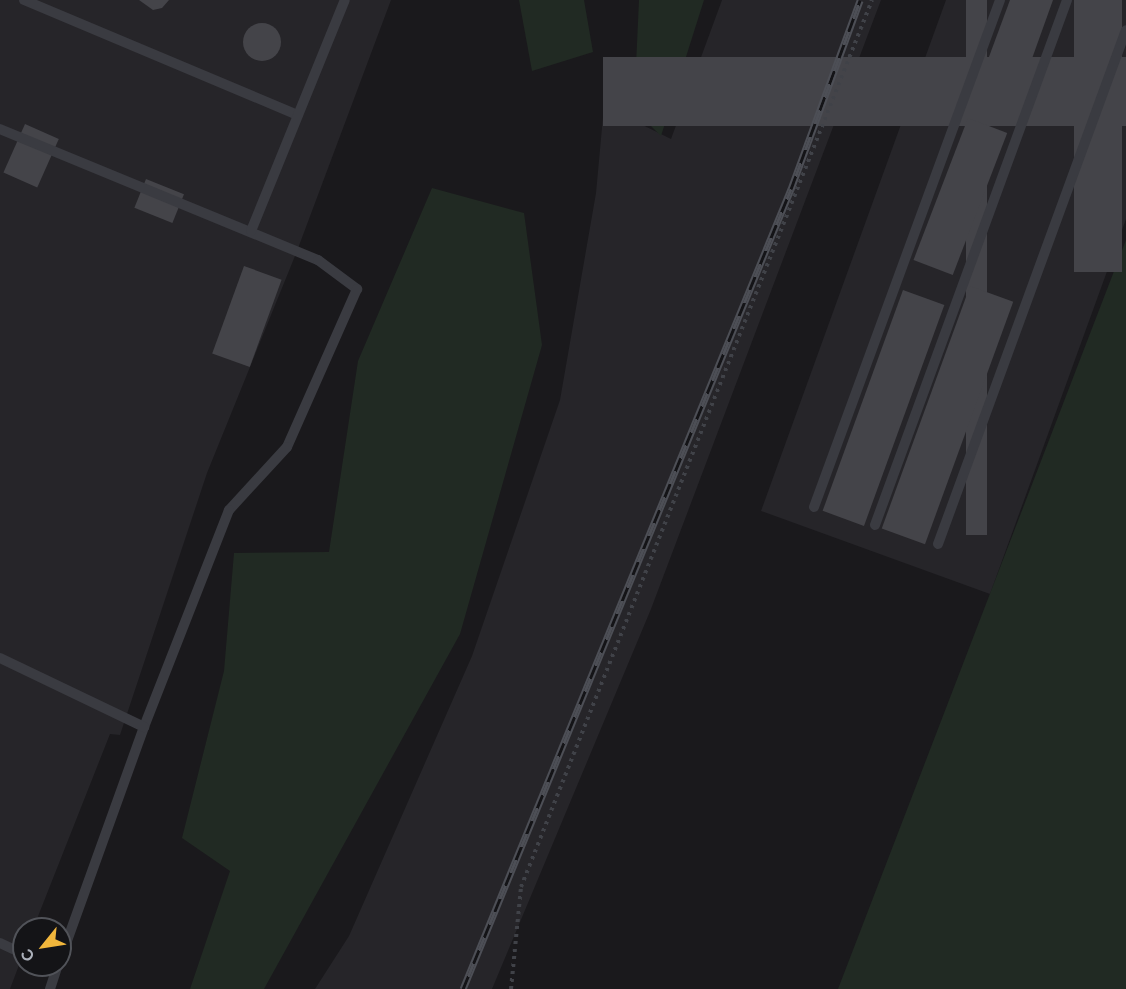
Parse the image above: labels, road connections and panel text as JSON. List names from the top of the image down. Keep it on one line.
{"north":"bottom left"}
